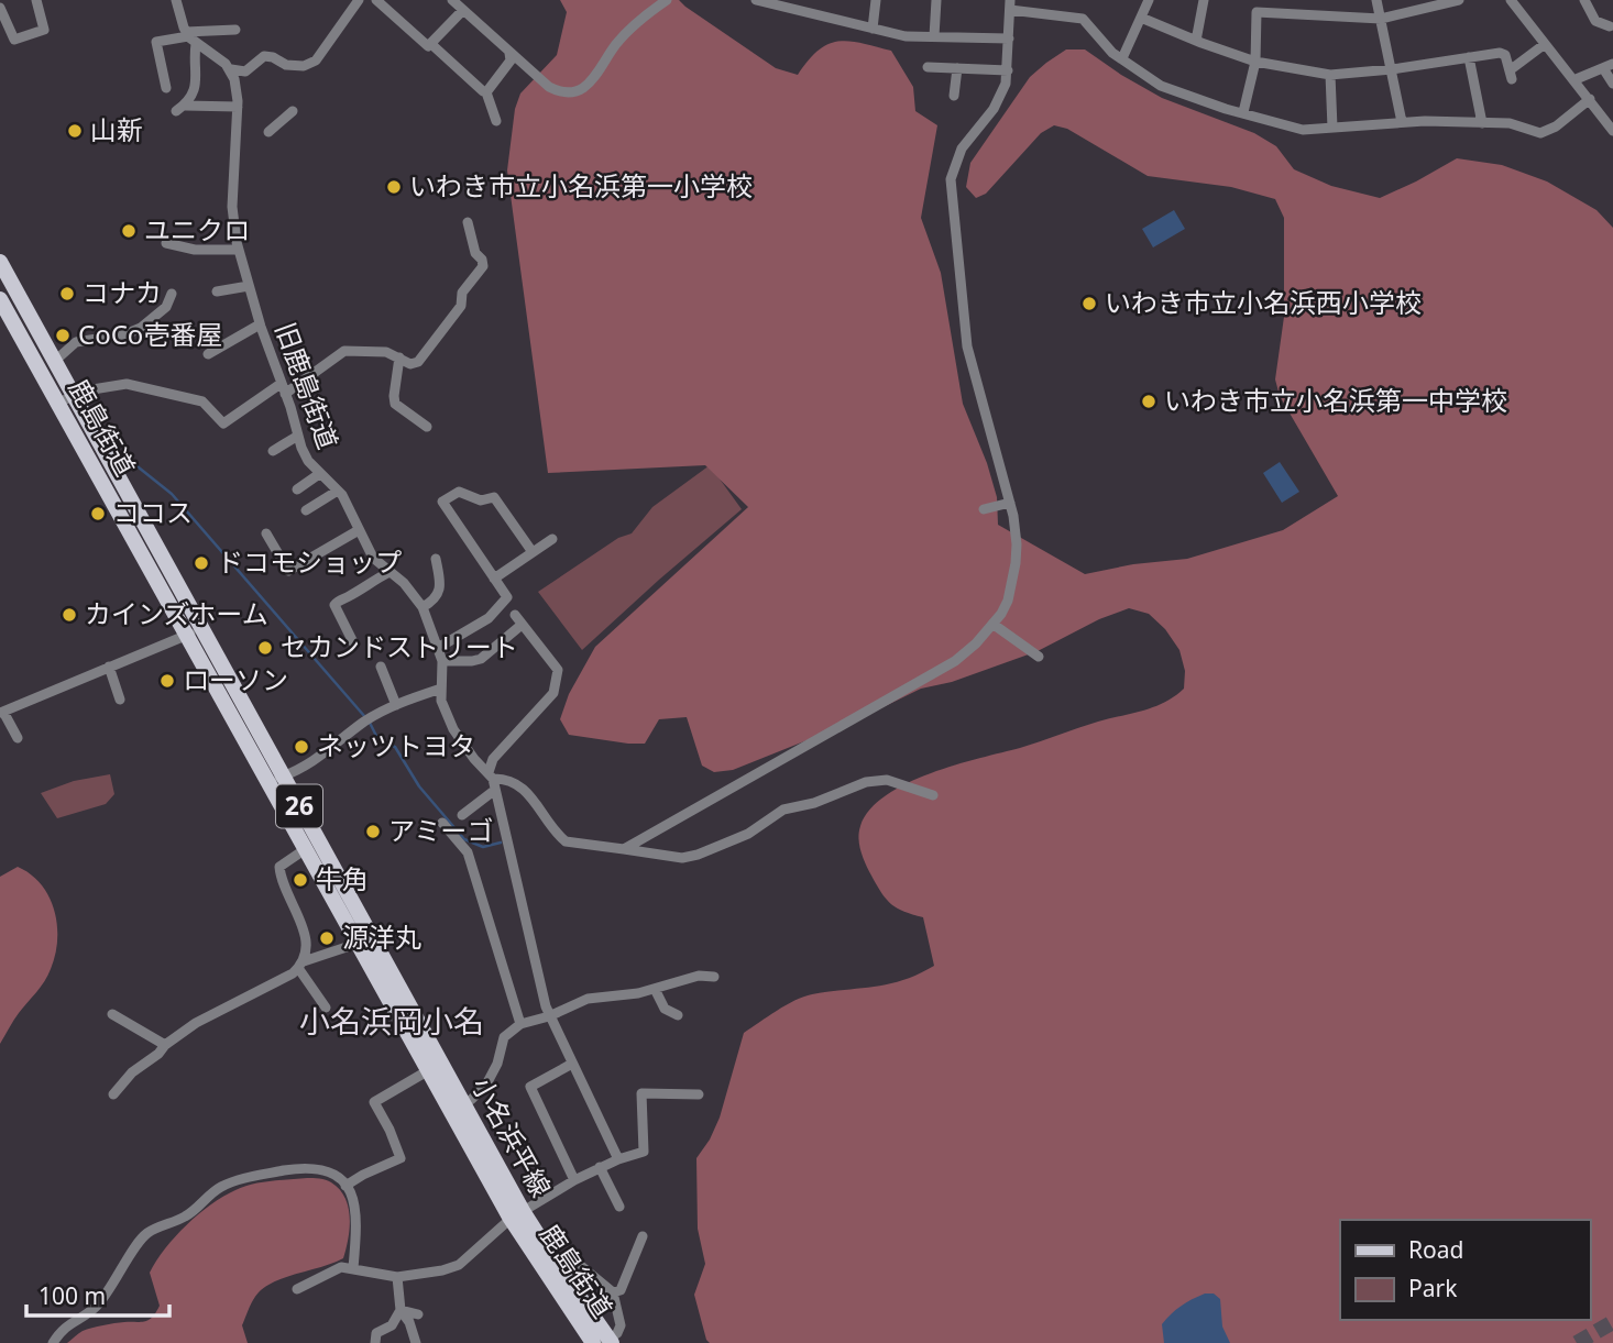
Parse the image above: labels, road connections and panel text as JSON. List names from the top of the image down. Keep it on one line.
{"streets":{"main road":["鹿島街道","26","小名浜平線"],"street":["旧鹿島街道"]},"crossings":[["鹿島街道","26"],["鹿島街道","小名浜平線"]],"districts":["小名浜岡小名"],"places":["山新","いわき市立小名浜第一小学校","ユニクロ","コナカ","いわき市立小名浜西小学校","CoCo壱番屋","いわき市立小名浜第一中学校","ココス","ドコモショップ","カインズホーム","セカンドストリート","ローソン","ネッツトヨタ","アミーゴ","牛角","源洋丸"],"legend":["Road","Park"],"scale_bar":"100 m"}
